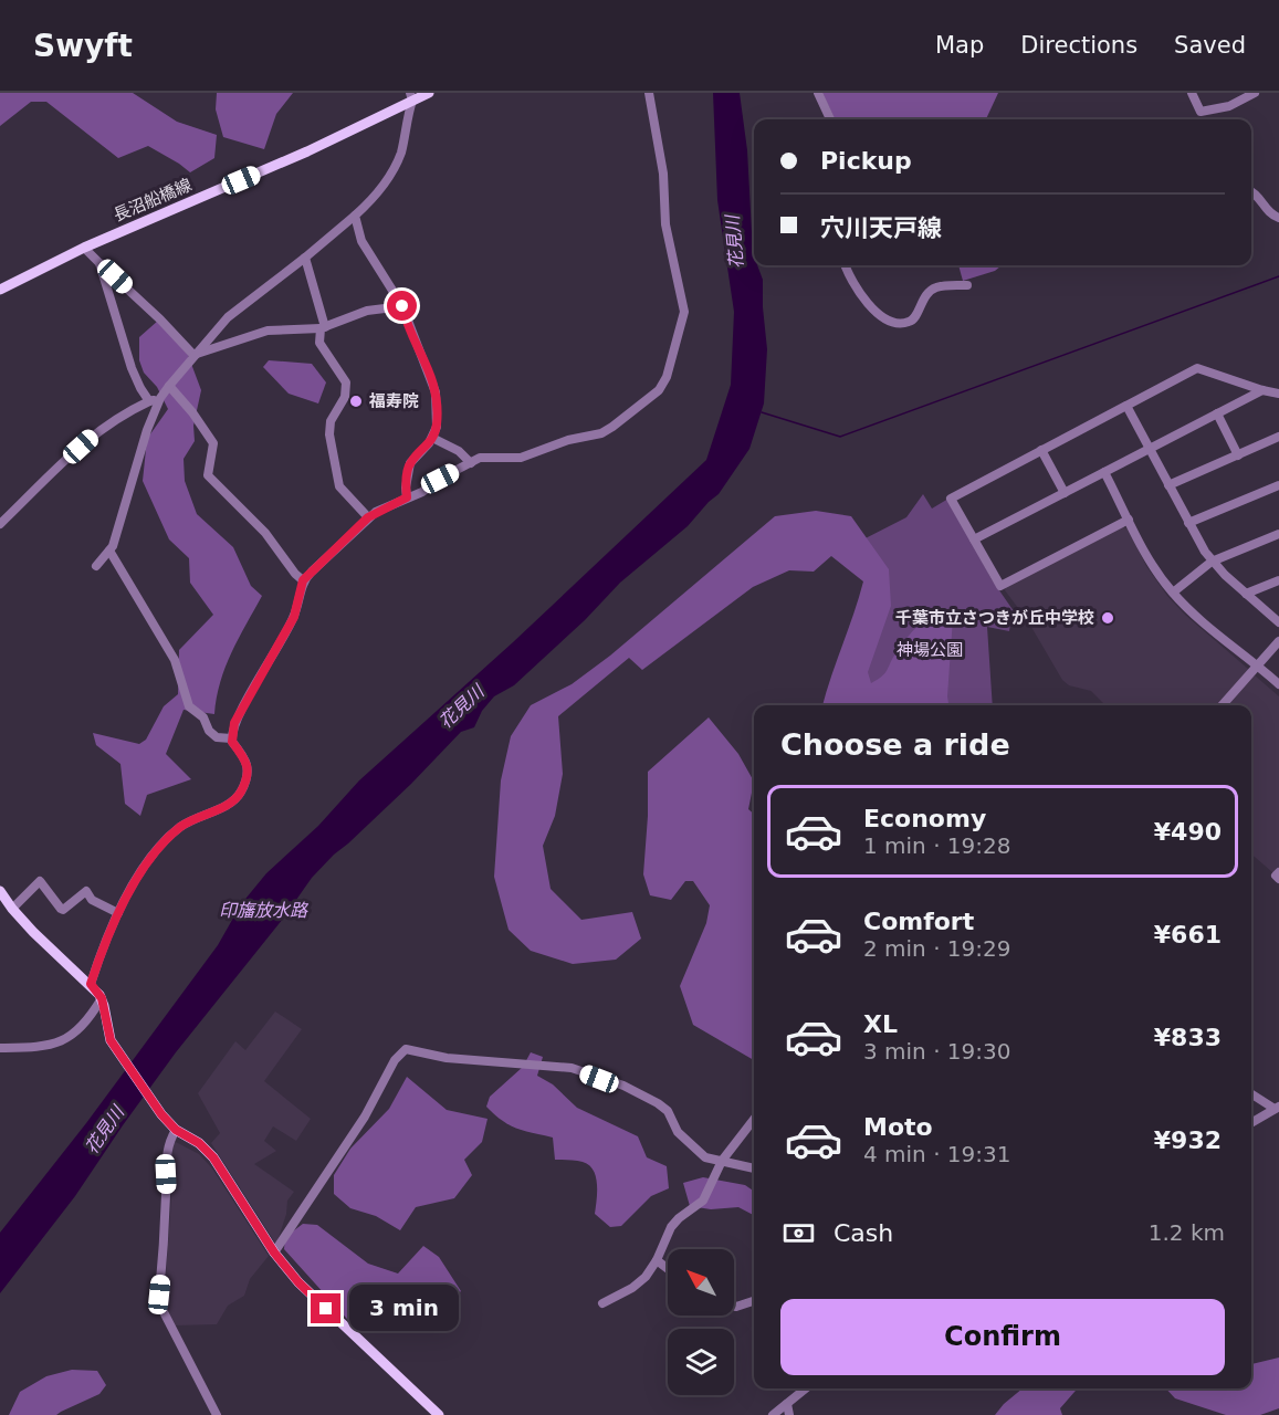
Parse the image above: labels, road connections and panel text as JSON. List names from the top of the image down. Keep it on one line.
{"streets":{"main road":["長沼船橋線"]},"water":["花見川","印旛放水路"],"parks":["神場公園"],"places":["福寿院","千葉市立さつきが丘中学校"],"north":"top left","page":{"header":"Swyft","nav":["Map","Directions","Saved"],"banner":["Pickup","穴川天戸線"],"heading":"Choose a ride","list":[{"name":"Economy","note":"1 min · 19:28","value":"¥490"},{"name":"Comfort","note":"2 min · 19:29","value":"¥661"},{"name":"XL","note":"3 min · 19:30","value":"¥833"},{"name":"Moto","note":"4 min · 19:31","value":"¥932"}],"pay":["Cash","1.2 km"],"bubble":"3 min","buttons":"Confirm"}}
